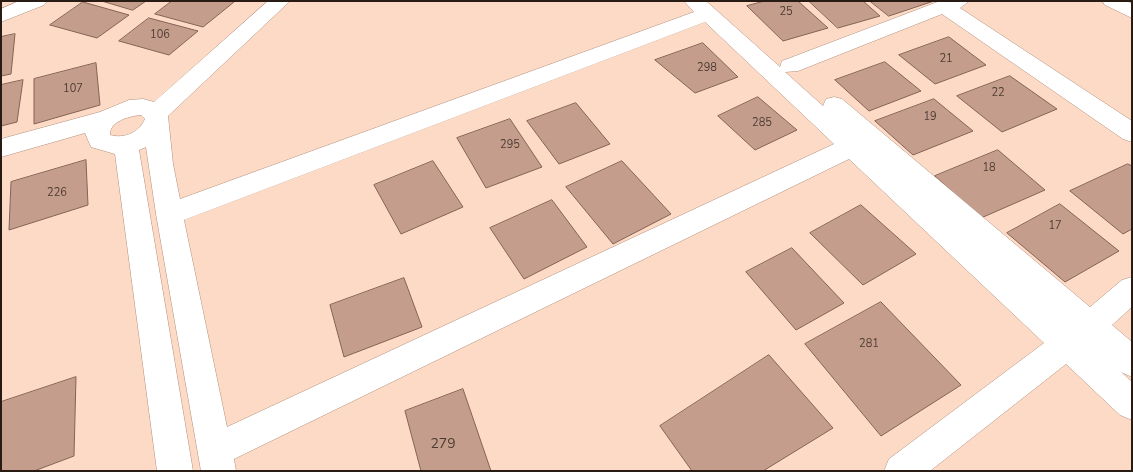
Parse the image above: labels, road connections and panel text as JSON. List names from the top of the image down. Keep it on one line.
{"house_numbers":["25","106","21","298","107","22","19","285","295","18","226","17","281","279"]}
